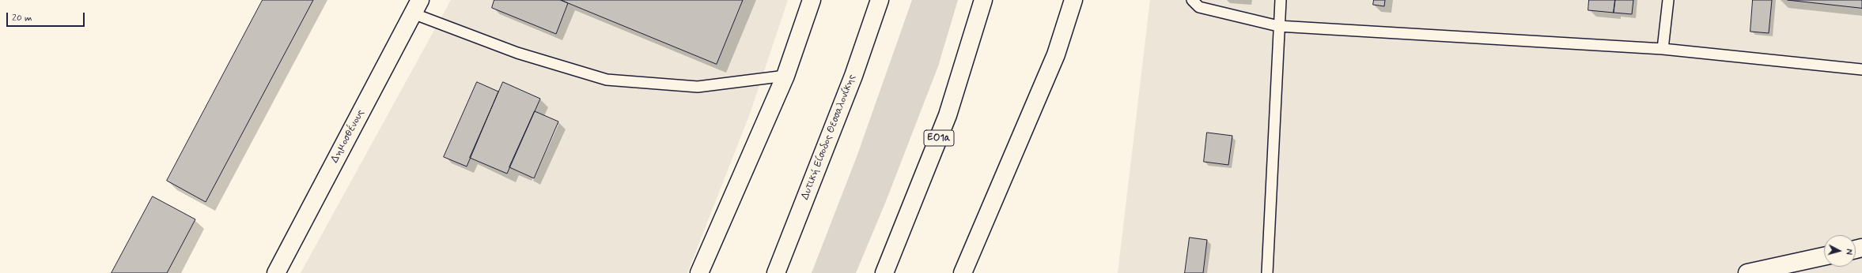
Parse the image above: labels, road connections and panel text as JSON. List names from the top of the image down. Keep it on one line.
{"streets":{"main road":["Δημοσθένους","Δυτική Είσοδος Θεσσαλονίκης","ΕΟ1α"]},"scale_bar":"20 m","north":"right"}
